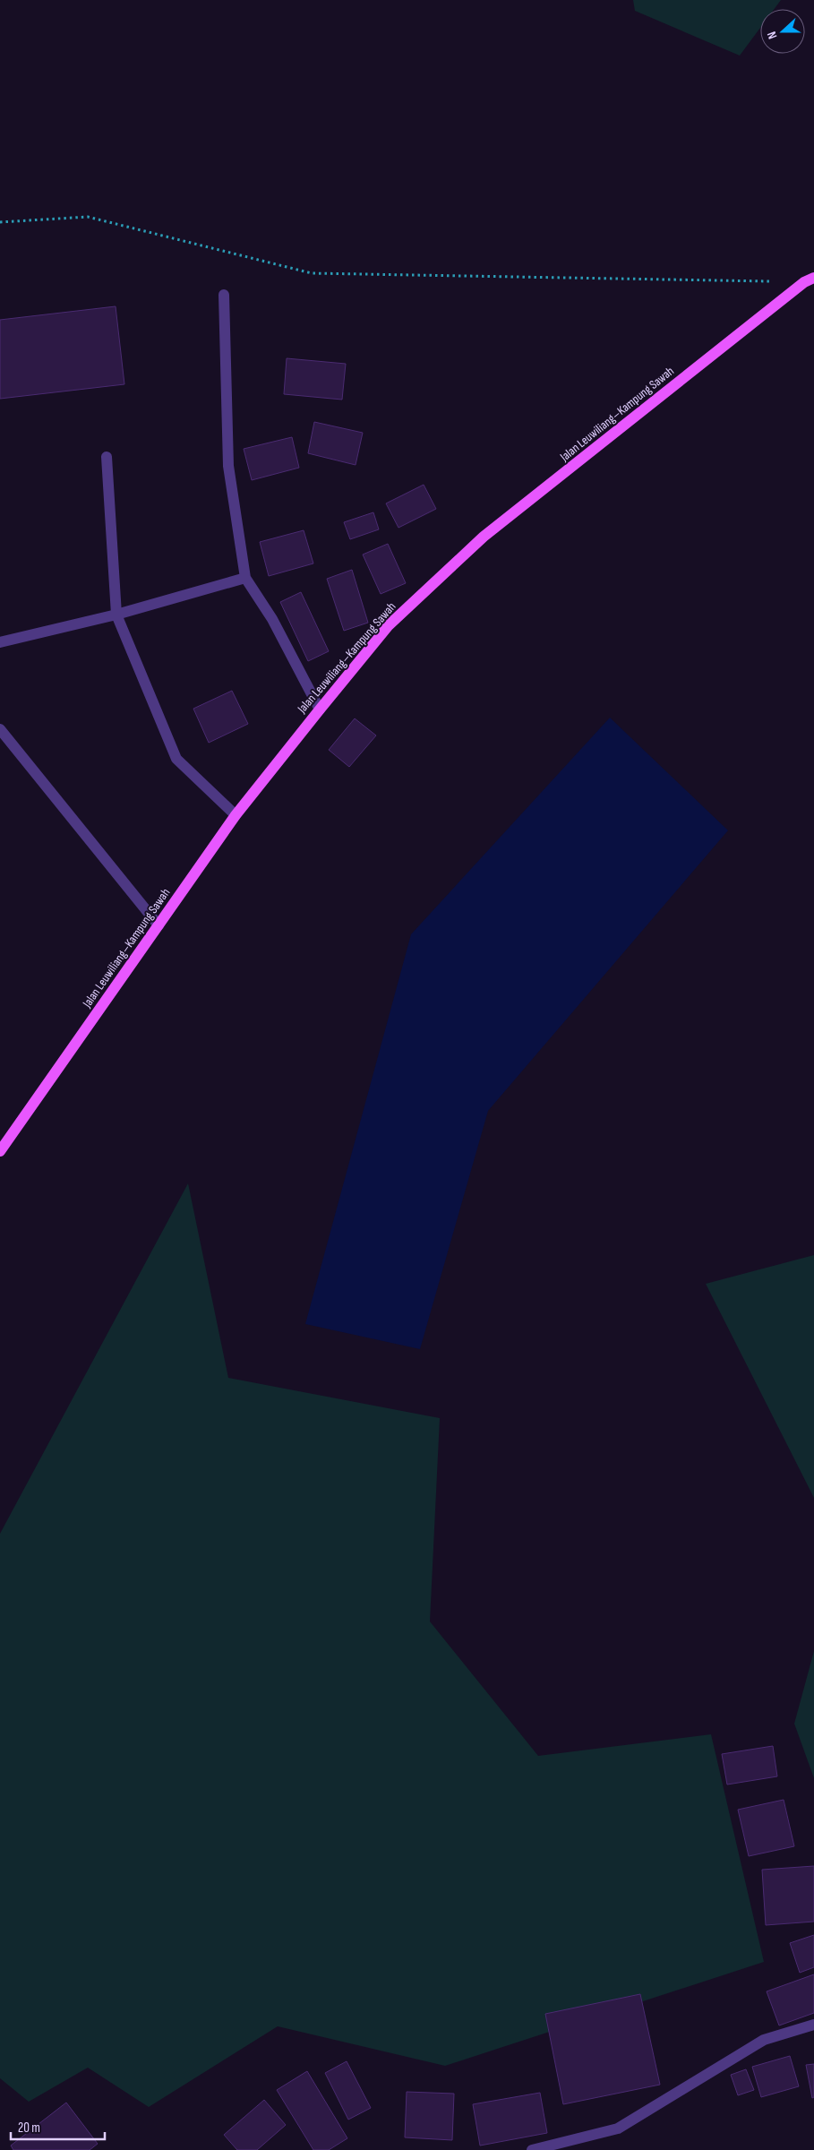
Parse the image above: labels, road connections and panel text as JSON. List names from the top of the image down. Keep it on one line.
{"streets":{"main road":["Jalan Leuwiliang–Kampung Sawah"]},"scale_bar":"20 m","north":"left"}
